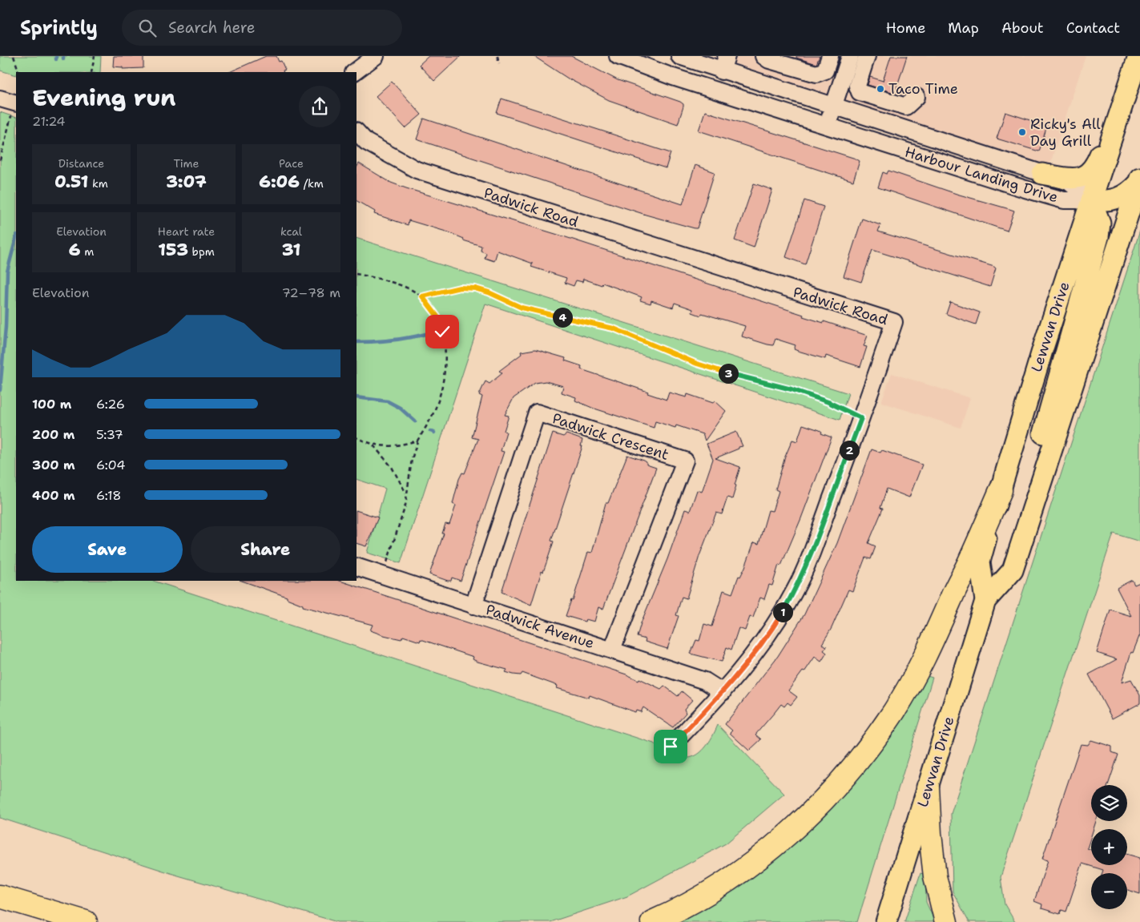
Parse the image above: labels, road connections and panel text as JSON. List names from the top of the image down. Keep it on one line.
{"streets":{"main road":["Lewvan Drive"],"street":["Harbour Landing Drive","Padwick Road","Padwick Crescent","Padwick Avenue"]},"crossings":[["Harbour Landing Drive","Lewvan Drive"],["Padwick Road","Padwick Avenue"],["Padwick Crescent","Padwick Avenue"]],"places":["Taco Time","Ricky's All Day Grill"],"page":{"header":"Sprintly","search":"Search here","nav":["Home","Map","About","Contact"],"heading":["Evening run","21:24"],"stats":[["Distance","0.51 km"],["Time","3:07"],["Pace","6:06 /km"],["Elevation","6 m"],["Heart rate","153 bpm"],["kcal","31"]],"chart":["Elevation","72–78 m"],"pins":["4","3","2","1"],"list":[{"name":"100 m","note":"6:26"},{"name":"200 m","note":"5:37"},{"name":"300 m","note":"6:04"},{"name":"400 m","note":"6:18"}],"buttons":["Save","Share"],"map_buttons":["+","−"]}}
